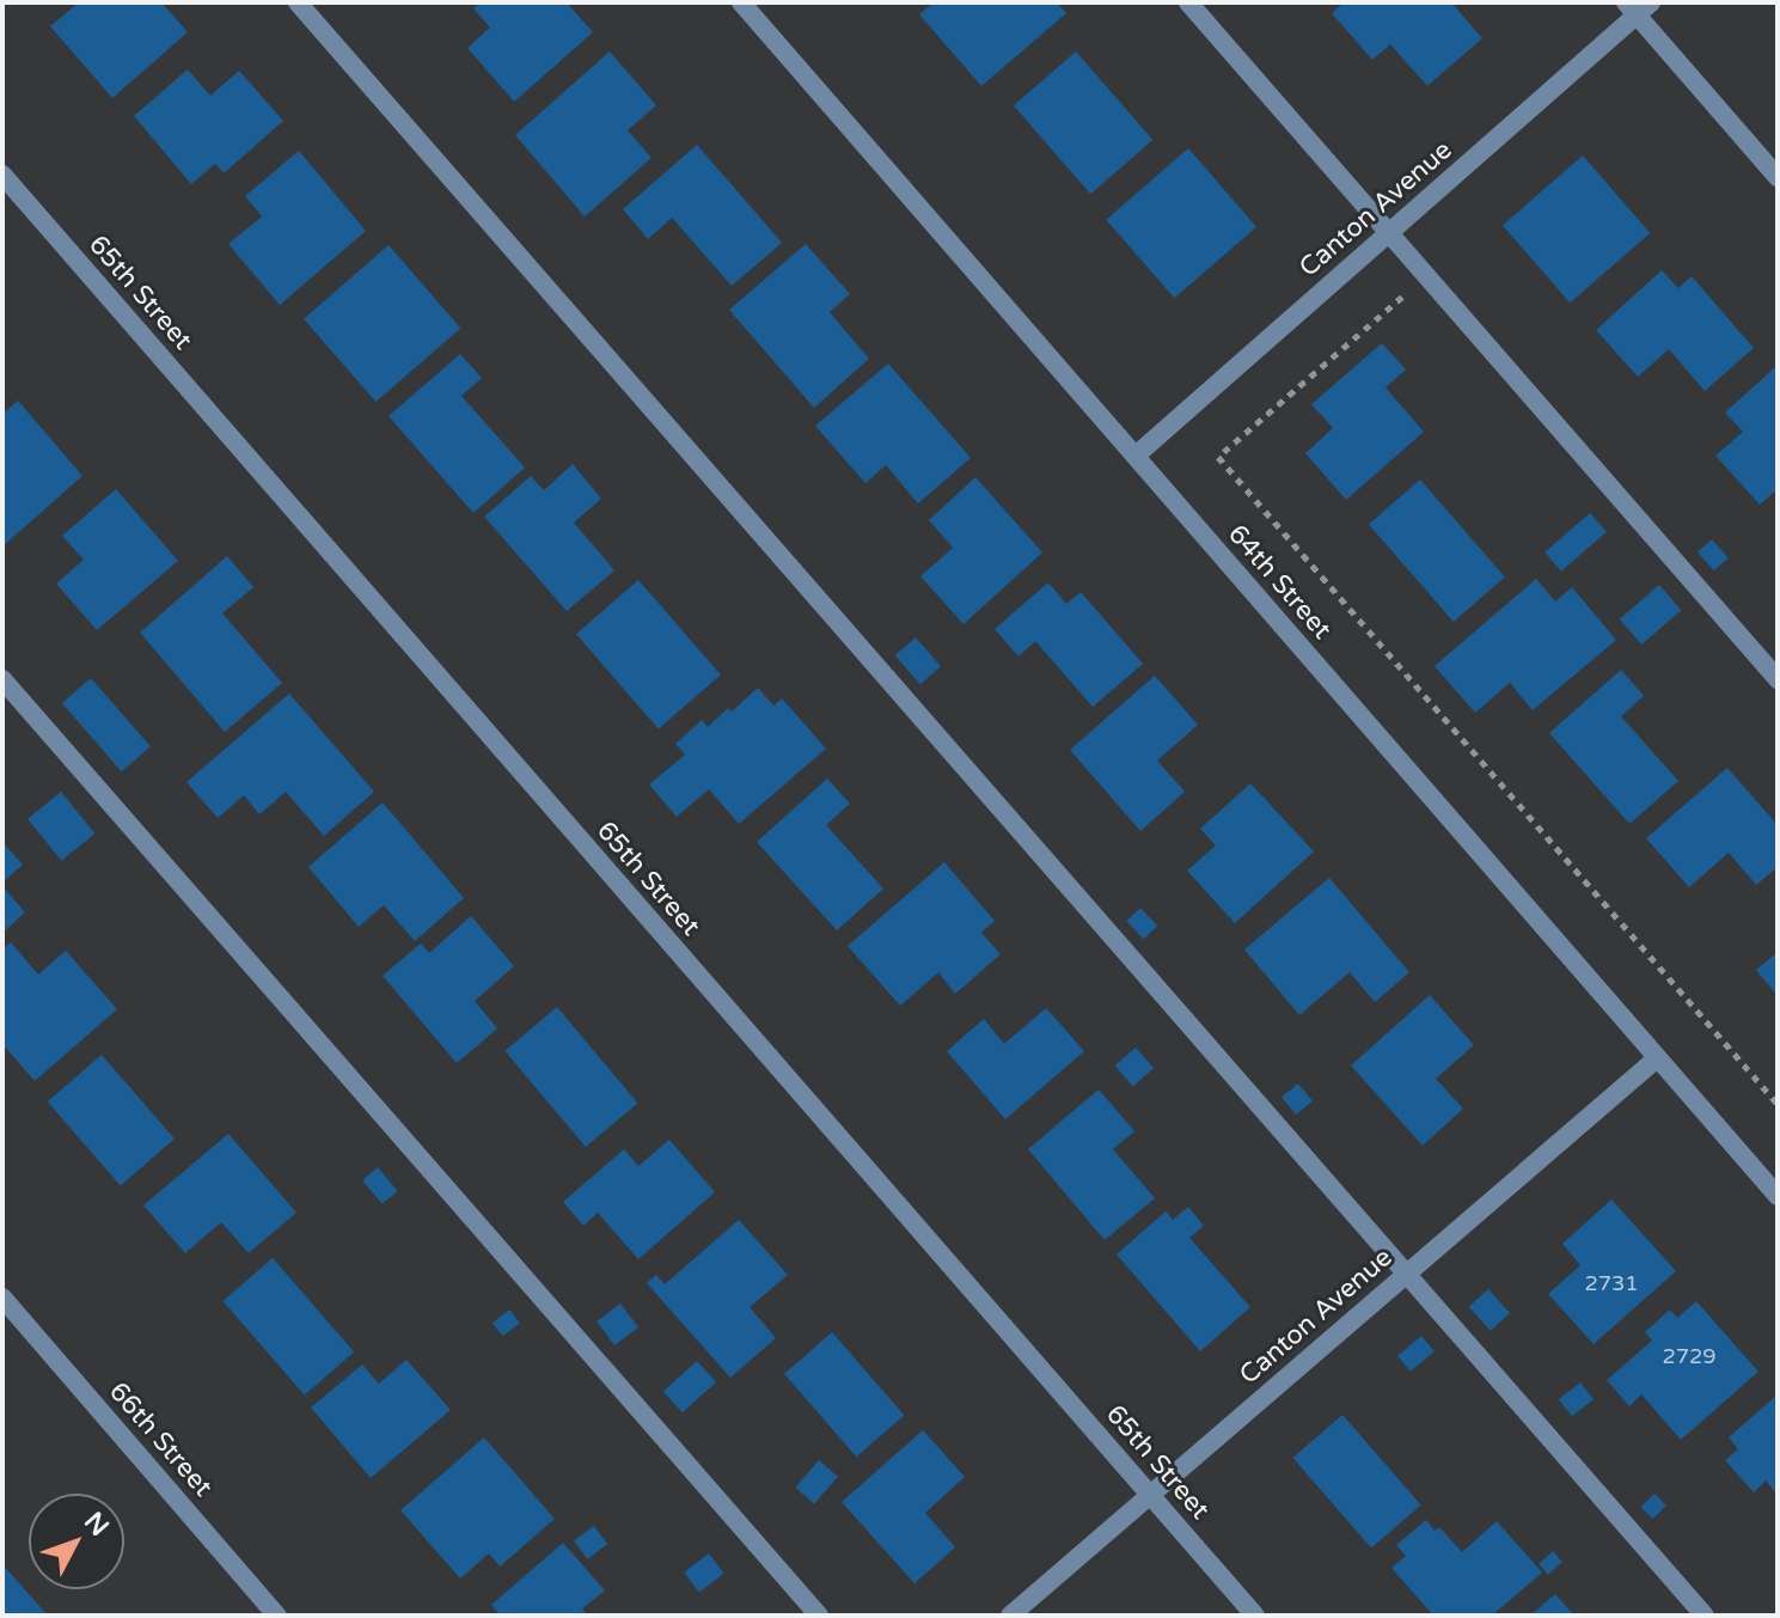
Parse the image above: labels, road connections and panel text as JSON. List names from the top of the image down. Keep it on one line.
{"streets":{"street":["Canton Avenue","65th Street","64th Street","66th Street"]},"crossings":[["Canton Avenue","65th Street"],["Canton Avenue","64th Street"]],"house_numbers":["2731","2729"],"north":"top right"}
